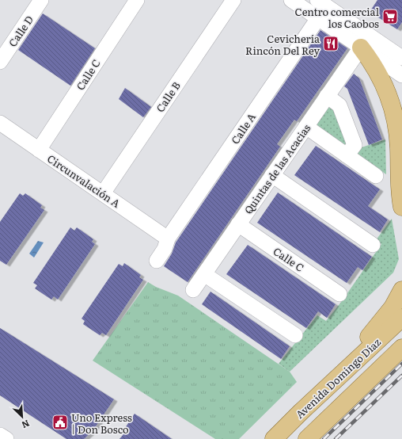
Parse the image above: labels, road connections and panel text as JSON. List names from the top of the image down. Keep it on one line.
{"streets":{"main road":["Avenida Domingo Díaz"],"street":["Calle D","Calle C","Calle B","Calle A","Quintas de las Acacias","Circunvalación A"]},"crossings":[["Calle C","Quintas de las Acacias"],["Calle C","Circunvalación A"],["Calle B","Circunvalación A"],["Calle A","Circunvalación A"]],"places":{"supermarket":["Centro comercial los Caobos"],"restaurant":["Cevichería Rincón Del Rey"],"public building":["Uno Express | Don Bosco"]},"north":"bottom right"}
